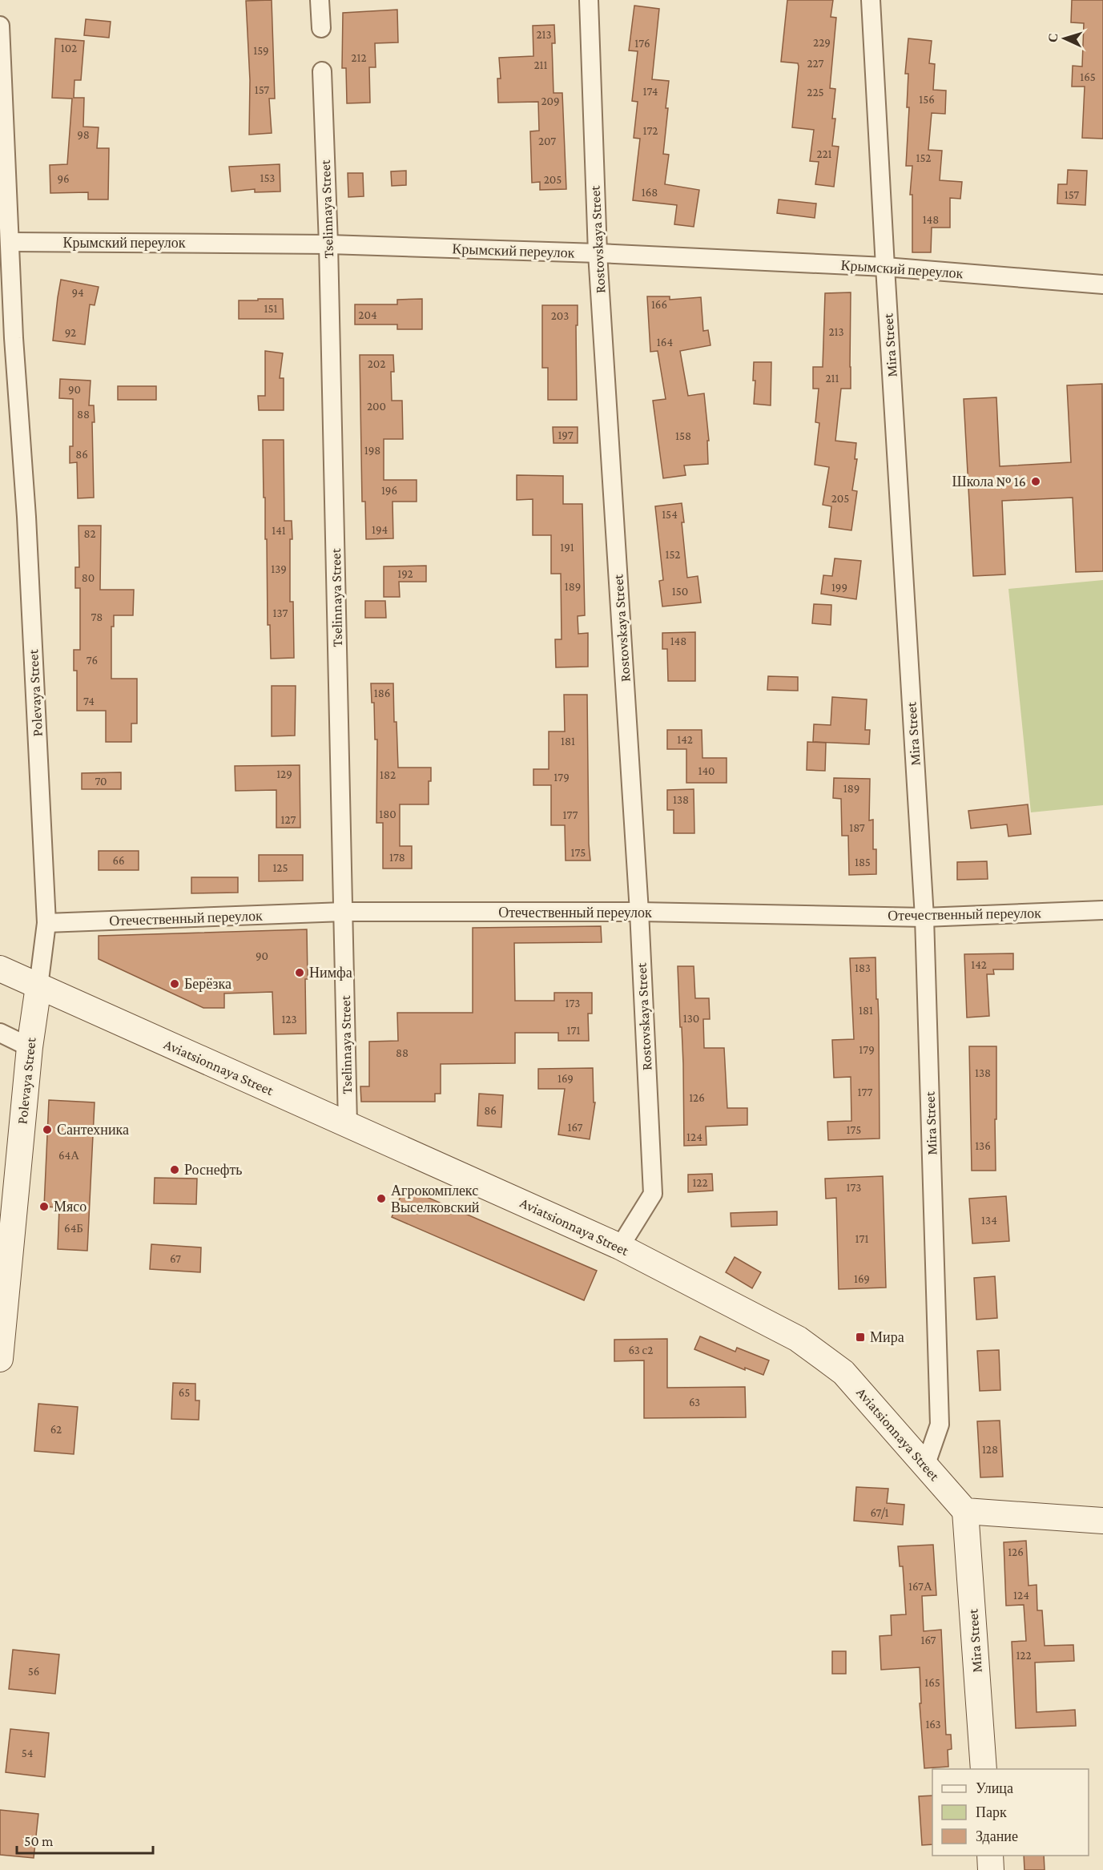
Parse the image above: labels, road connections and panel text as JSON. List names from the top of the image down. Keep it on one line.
{"streets":{"main road":["Mira Street","Polevaya Street","Aviatsionnaya Street"],"street":["Tselinnaya Street","Rostovskaya Street","Крымский переулок","Отечественный переулок"]},"crossings":[["Tselinnaya Street","Крымский переулок"],["Tselinnaya Street","Отечественный переулок"],["Tselinnaya Street","Aviatsionnaya Street"],["Rostovskaya Street","Крымский переулок"],["Rostovskaya Street","Отечественный переулок"],["Rostovskaya Street","Aviatsionnaya Street"],["Крымский переулок","Mira Street"],["Крымский переулок","Polevaya Street"],["Mira Street","Отечественный переулок"],["Mira Street","Aviatsionnaya Street"],["Polevaya Street","Отечественный переулок"],["Polevaya Street","Aviatsionnaya Street"]],"places":{"other":["Школа № 16","Нимфа","Берёзка","Сантехника","Роснефть","Агрокомплекс Выселковский","Мясо"],"transit":["Мира"]},"house_numbers":["213","229","176","102","159","212","227","211","165","157","174","225","156","209","172","98","207","221","152","153","96","205","168","157","148","94","166","151","204","203","213","92","164","202","211","90","200","88","197","158","198","86","196","205","154","194","141","82","191","152","139","192","80","189","199","150","137","78","148","76","186","74","142","181","140","129","182","179","70","189","138","180","177","127","187","175","178","66","185","125","90","142","183","173","181","130","123","171","179","88","138","169","177","126","86","167","175","124","136","64А","122","173","134","64Б","171","67","169","63 с2","65","63","62","128","67/1","126","167А","124","167","122","56","165","163","54"],"legend":["Улица","Парк","Здание"],"scale_bar":"50 m","north":"left"}
